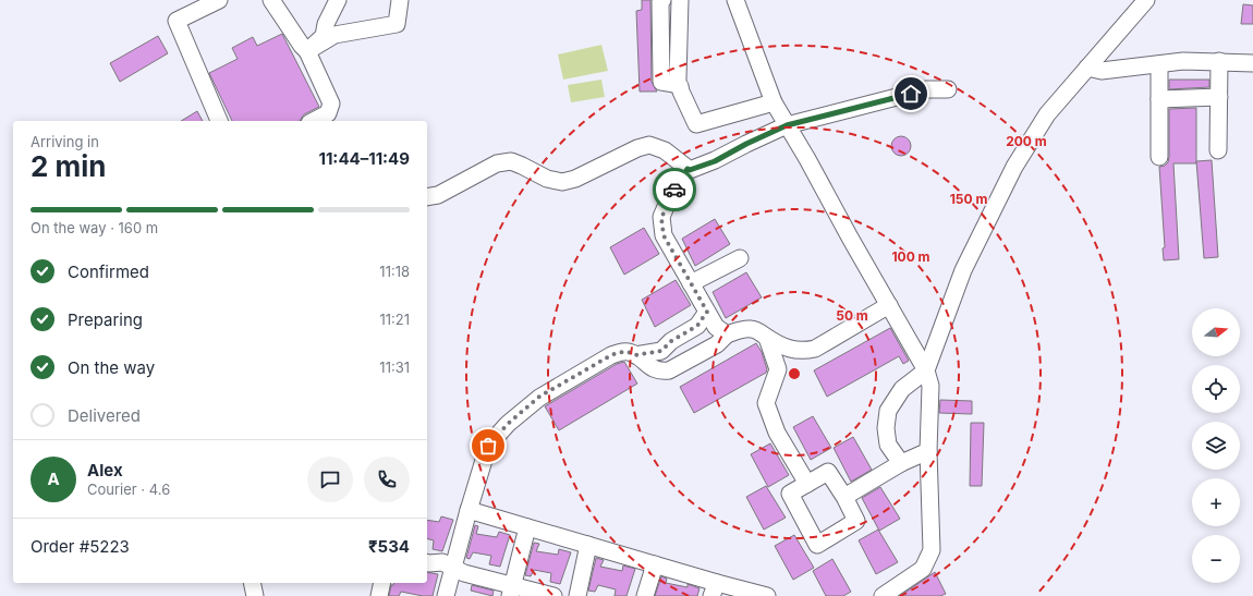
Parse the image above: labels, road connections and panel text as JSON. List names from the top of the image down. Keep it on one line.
{"north":"right","page":{"heading":["2 min","Arriving in","11:44–11:49"],"panel":["Alex","Courier · 4.6","Order #5223","₹534"],"bar":"On the way · 160 m","list":[["Confirmed","11:18"],["Preparing","11:21"],["On the way","11:31"],"Delivered"],"map_buttons":["+","−"],"round":"A"},"rings":["200 m","150 m","100 m","50 m"]}
